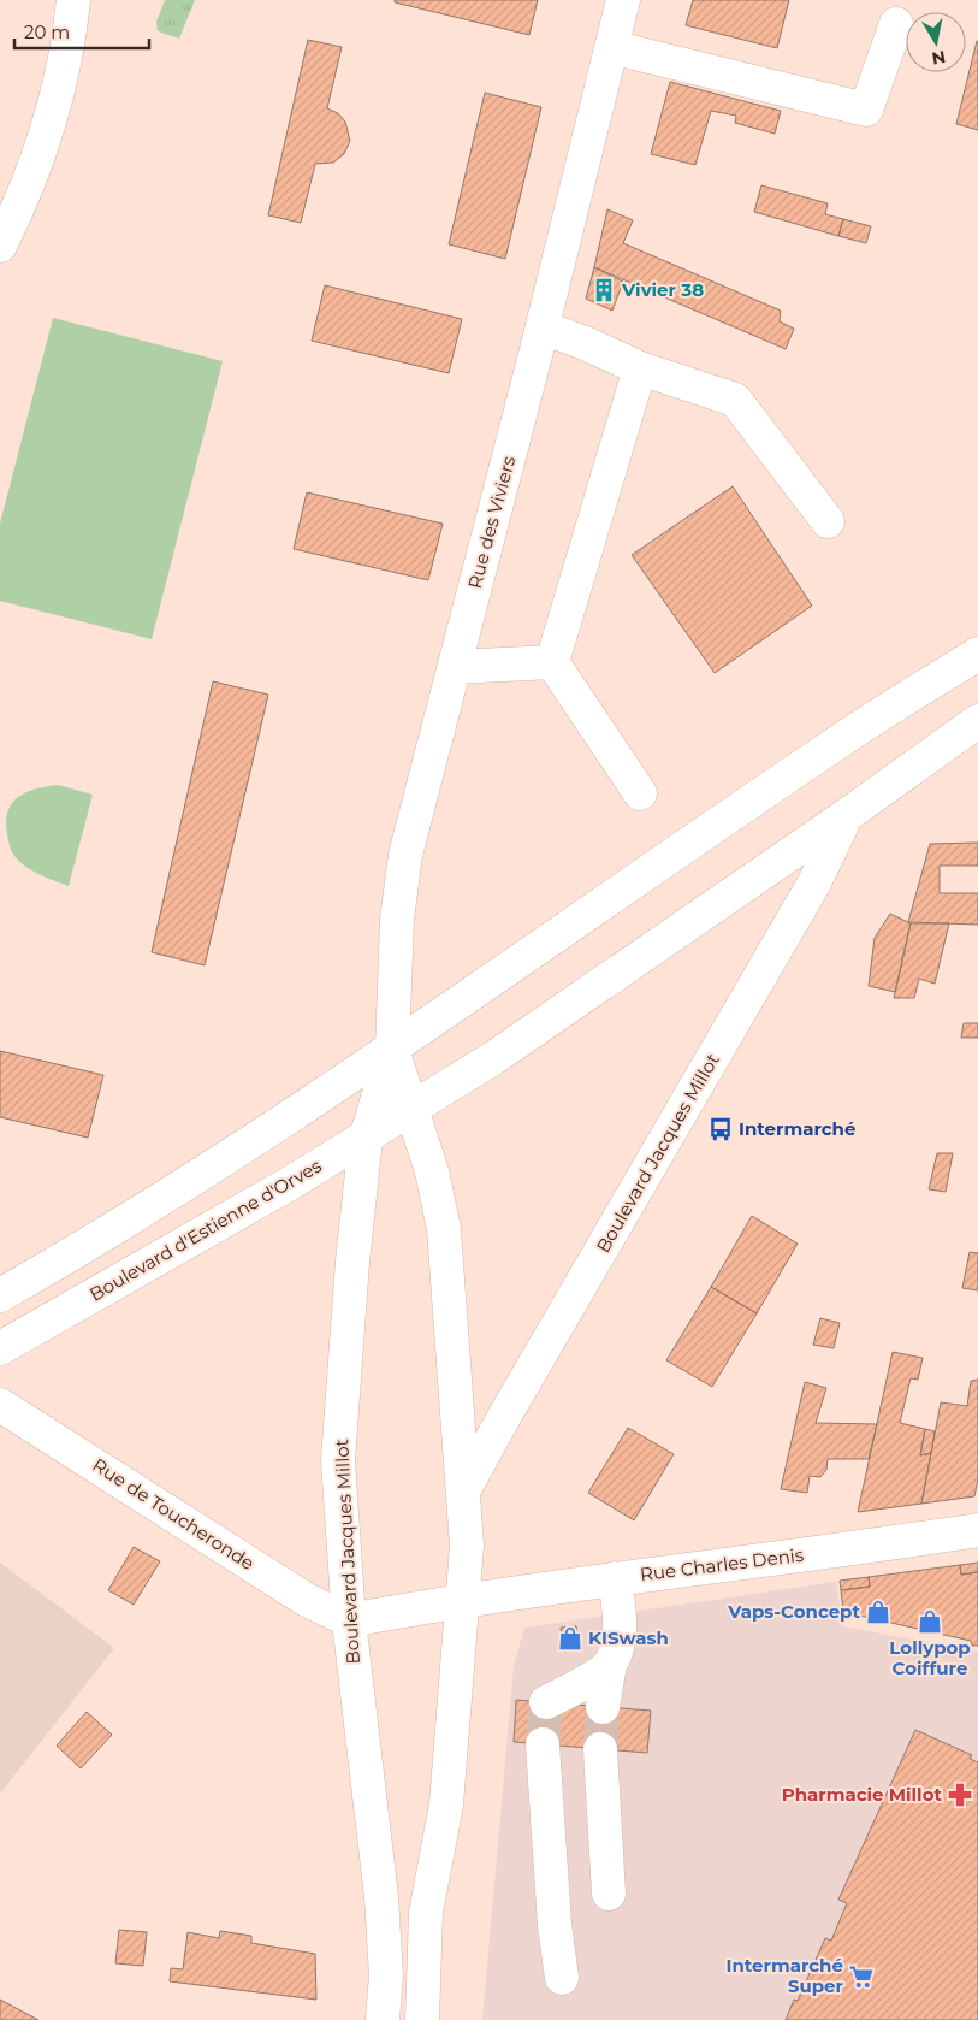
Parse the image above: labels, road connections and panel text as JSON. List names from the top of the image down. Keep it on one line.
{"streets":{"street":["Rue des Viviers","Boulevard Jacques Millot","Boulevard d'Estienne d'Orves","Rue de Toucheronde","Rue Charles Denis"]},"crossings":[["Rue des Viviers","Boulevard Jacques Millot"],["Boulevard Jacques Millot","Boulevard d'Estienne d'Orves"],["Boulevard Jacques Millot","Rue de Toucheronde"],["Boulevard Jacques Millot","Rue Charles Denis"],["Rue de Toucheronde","Rue Charles Denis"]],"places":{"building":["Vivier 38"],"bus stop":["Intermarché"],"shop":["Vaps-Concept","Lollypop Coiffure","KISwash"],"pharmacy":["Pharmacie Millot"],"supermarket":["Intermarché Super"]},"scale_bar":"20 m","north":"bottom"}
